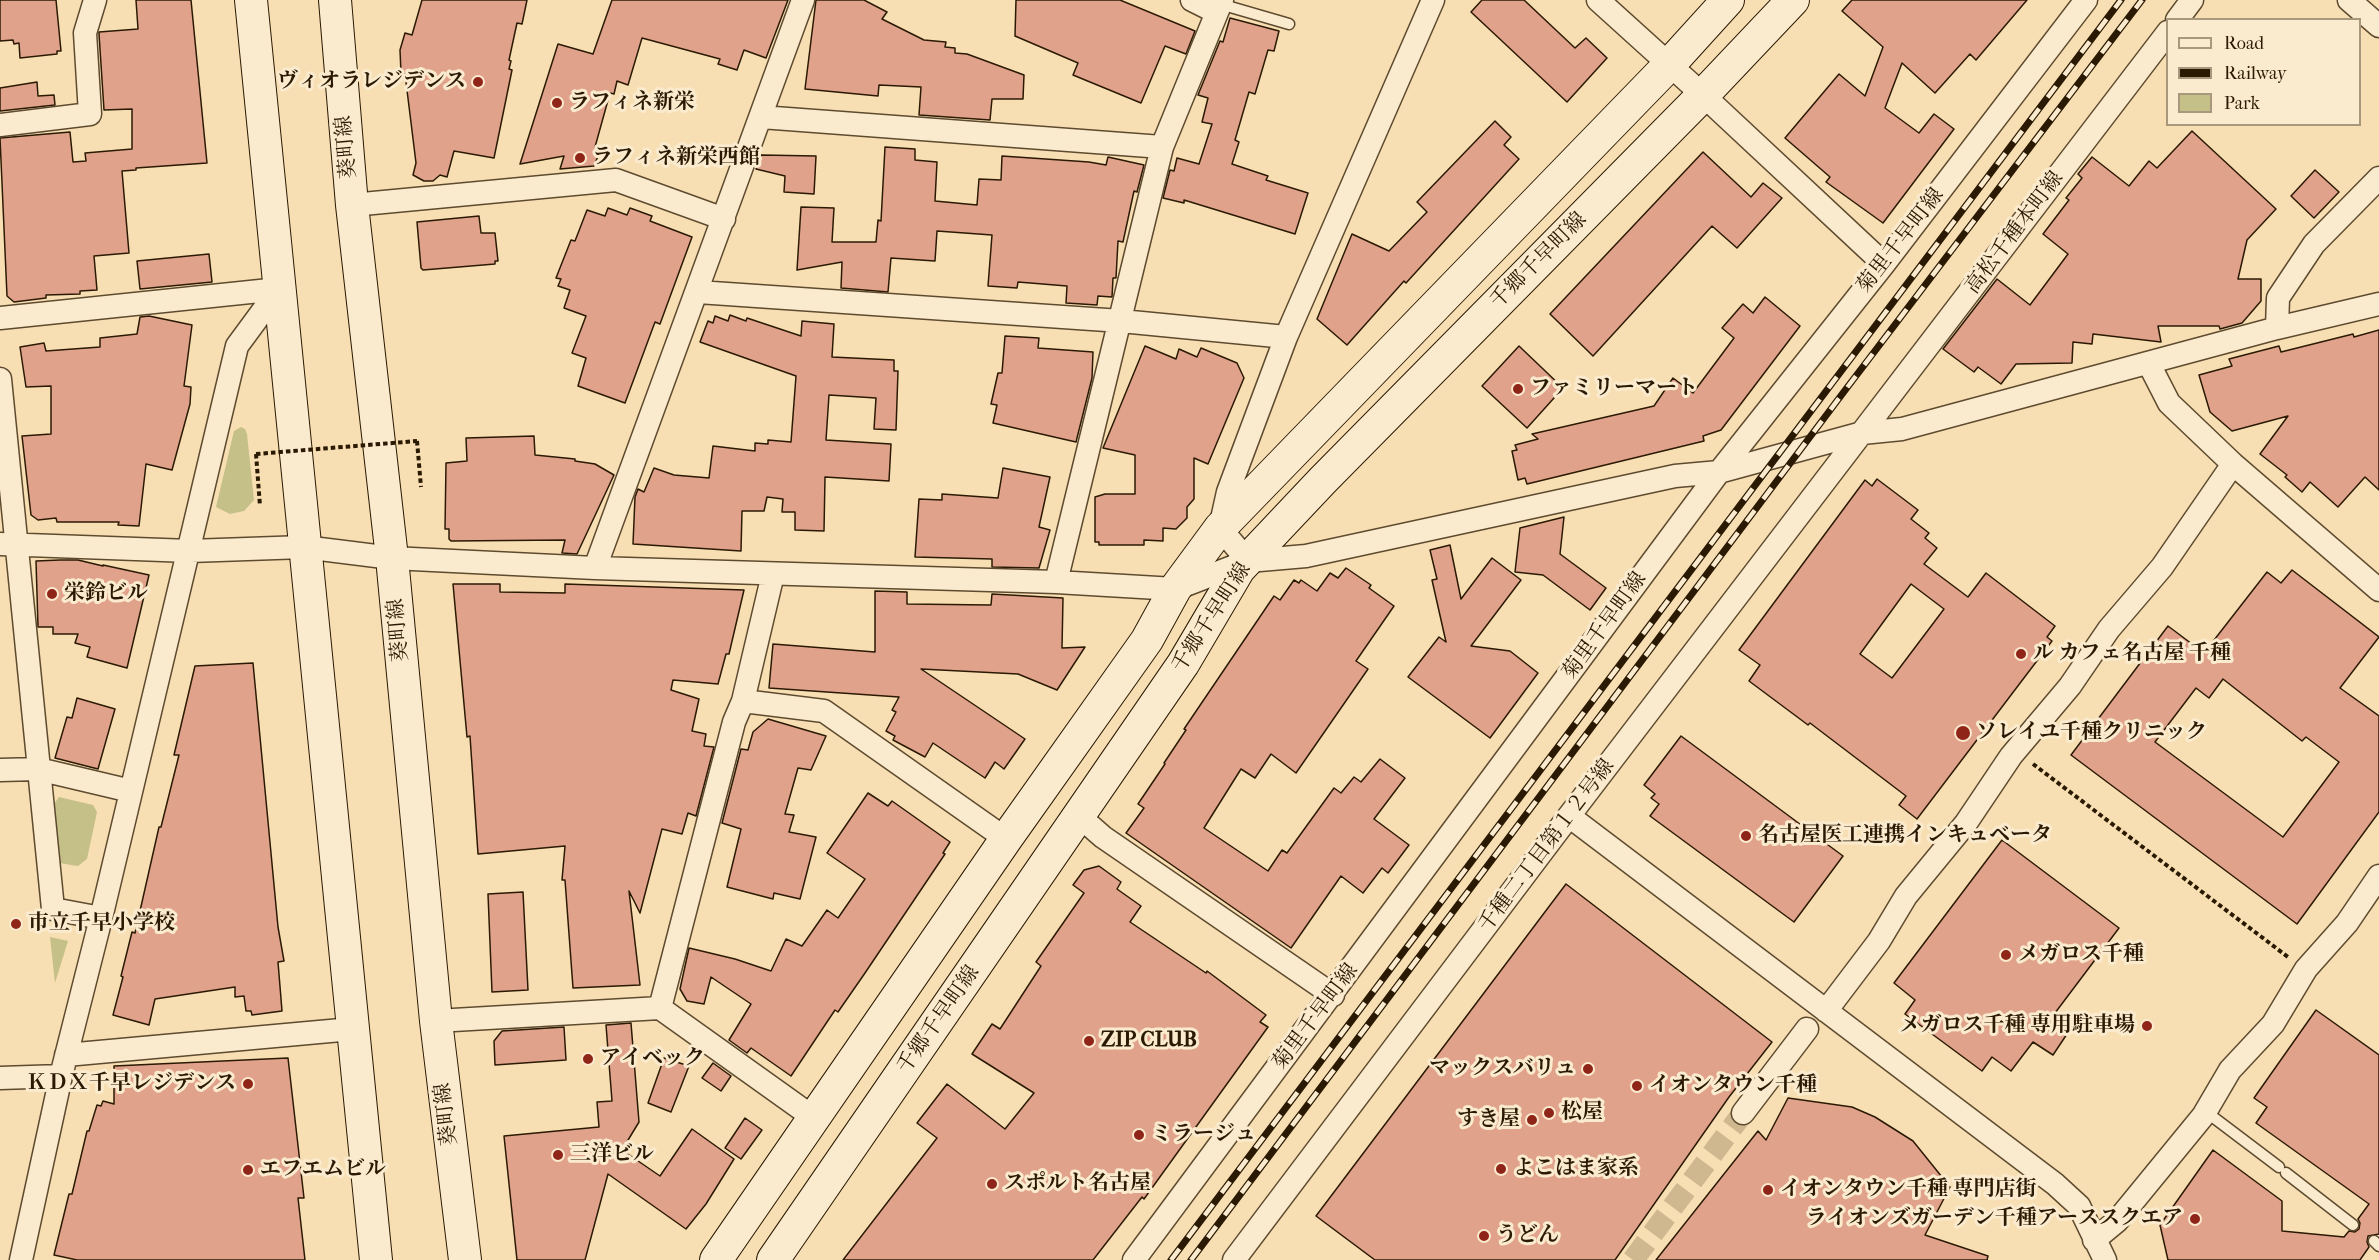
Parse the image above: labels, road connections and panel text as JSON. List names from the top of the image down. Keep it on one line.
{"streets":{"street":["葵町線","高松千種本町線","菊里千早町線","千郷千早町線","千種二丁目第１２号線"]},"crossings":[["高松千種本町線","千種二丁目第１２号線"]],"places":["ヴィオラレジデンス","ラフィネ新栄","ラフィネ新栄西館","ファミリーマート","栄鈴ビル","ル カフェ名古屋 千種","ソレイユ千種クリニック","名古屋医工連携インキュベータ","市立千早小学校","メガロス千種","メガロス千種 専用駐車場","ZIP CLUB","アイベック","マックスバリュ","ＫＤＸ千早レジデンス","イオンタウン千種","松屋","すき屋","ミラージュ","三洋ビル","よこはま家系","エフエムビル","スポルト名古屋","イオンタウン千種 専門店街","ライオンズガーデン千種アーススクエア","うどん"],"legend":["Road","Railway","Park"]}
